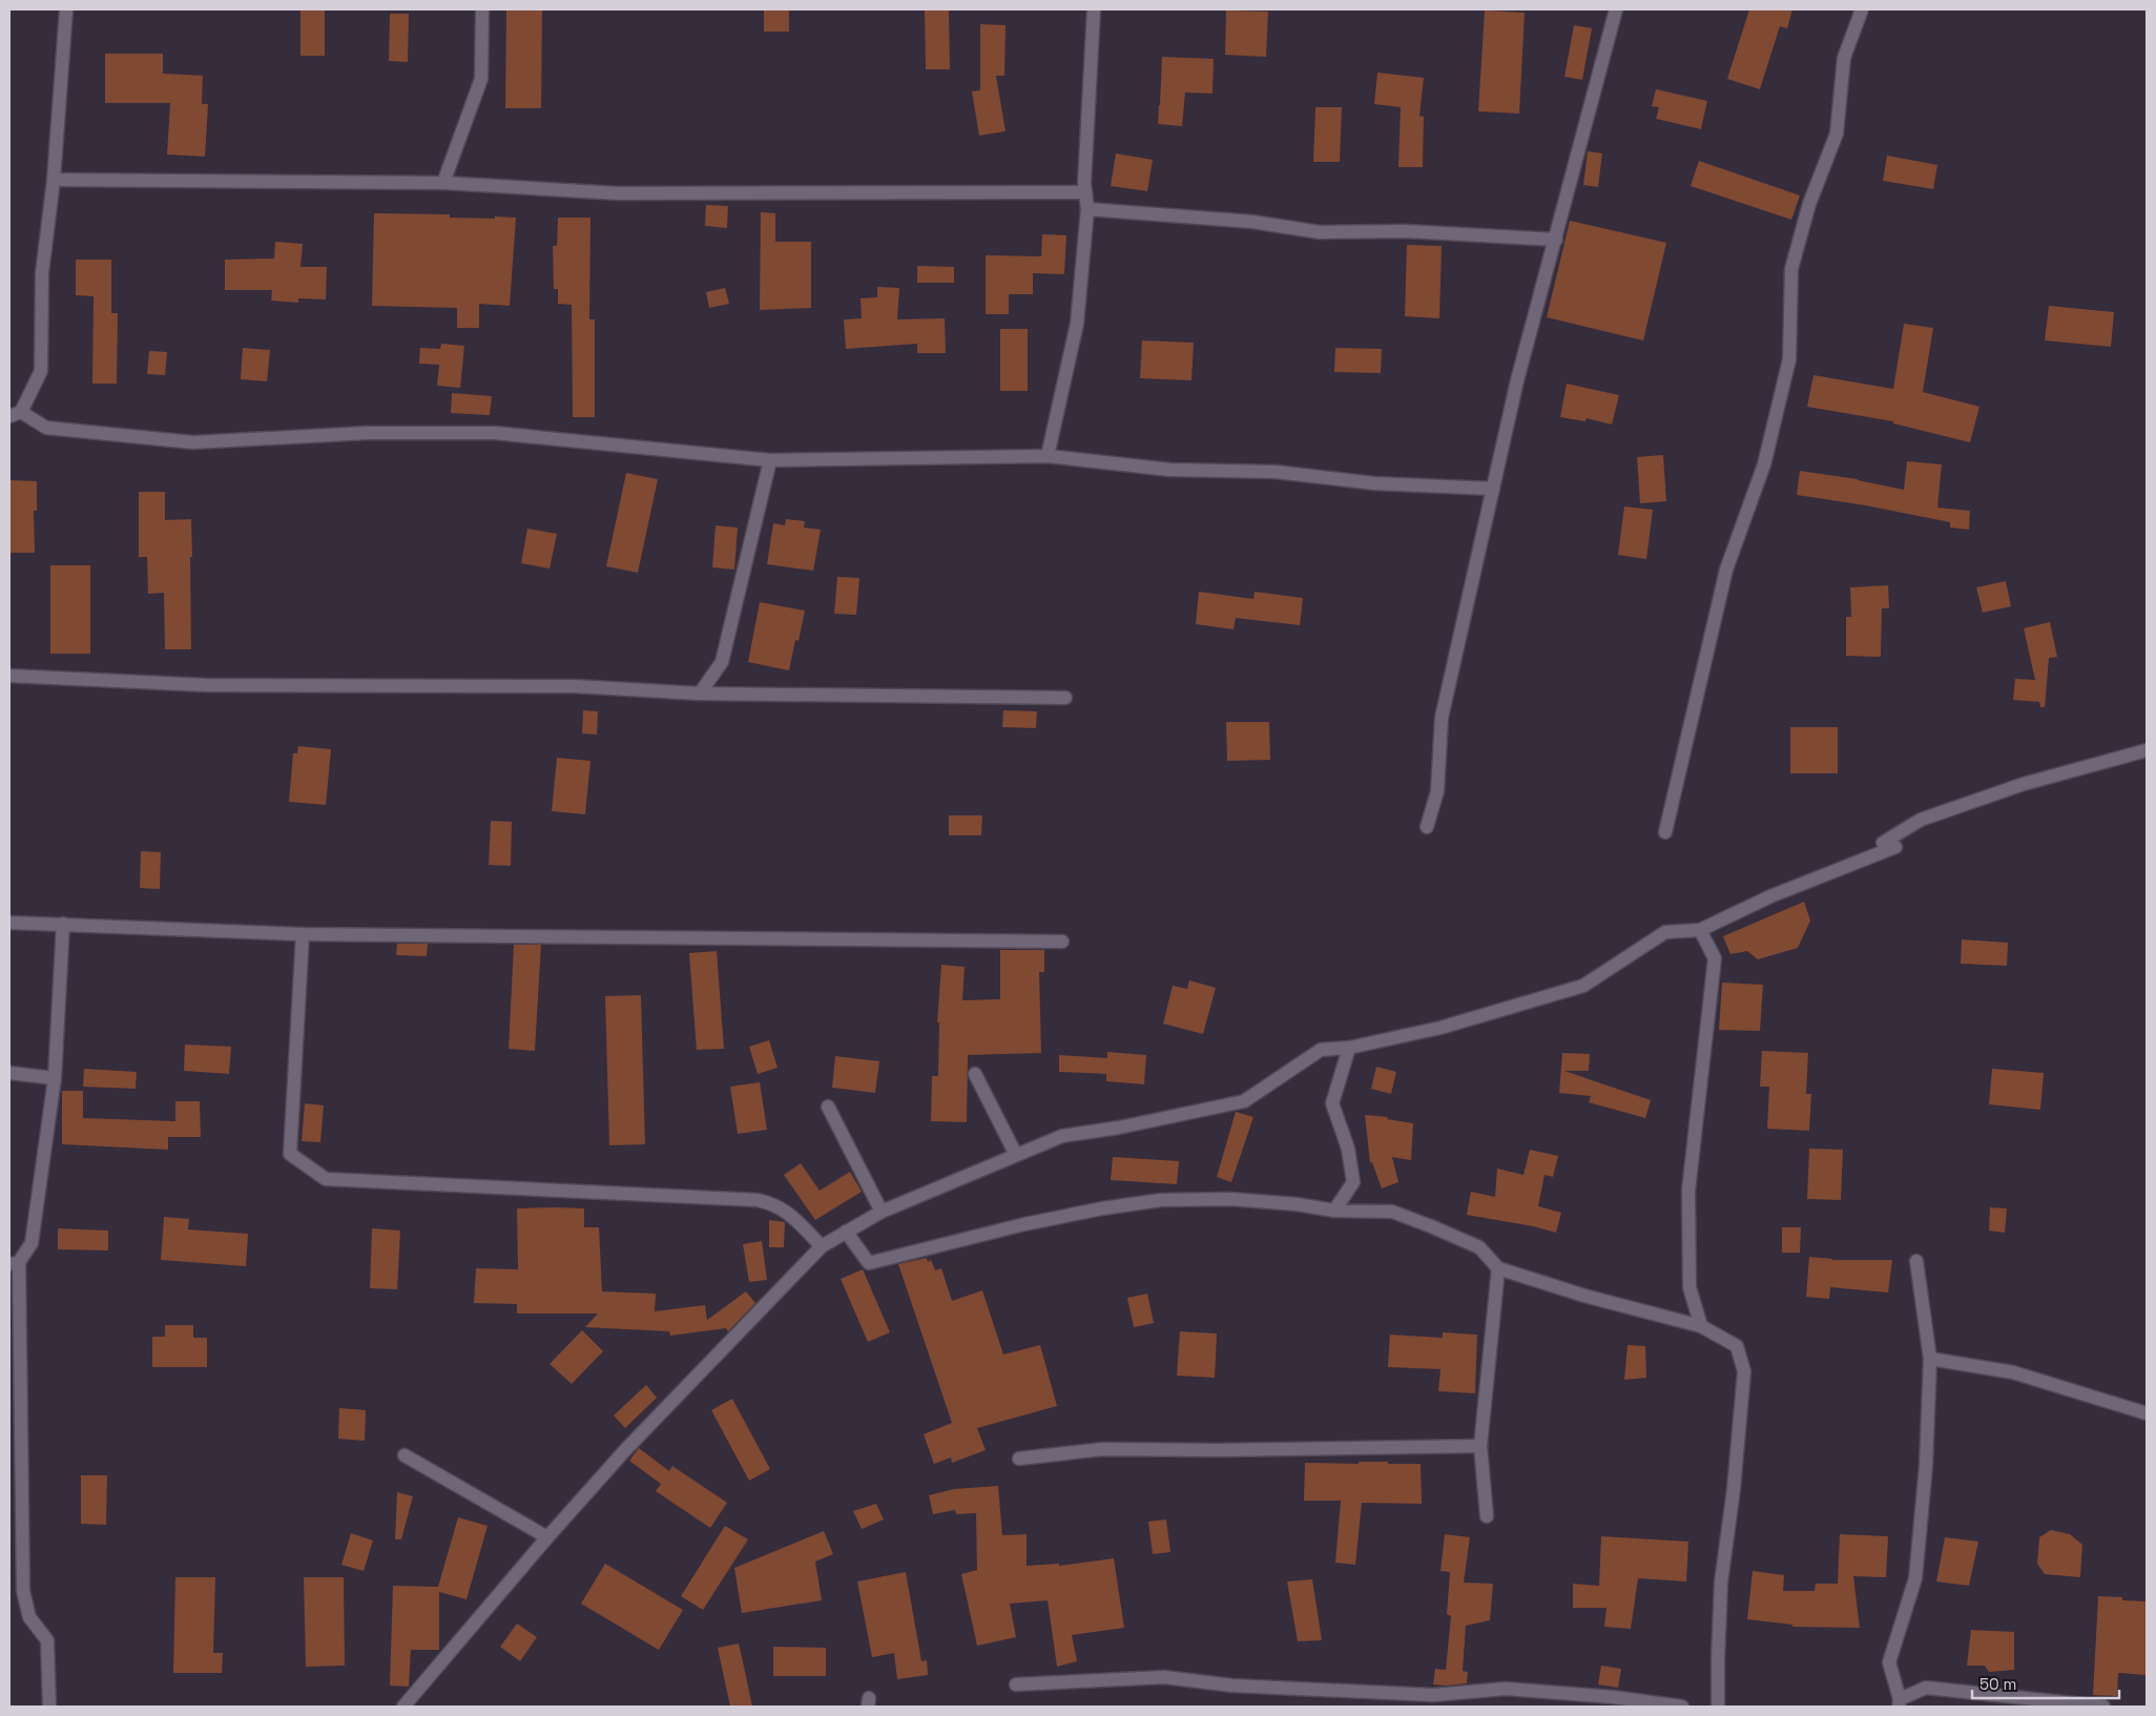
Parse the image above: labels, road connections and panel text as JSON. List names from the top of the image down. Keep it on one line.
{"scale_bar":"50 m"}
